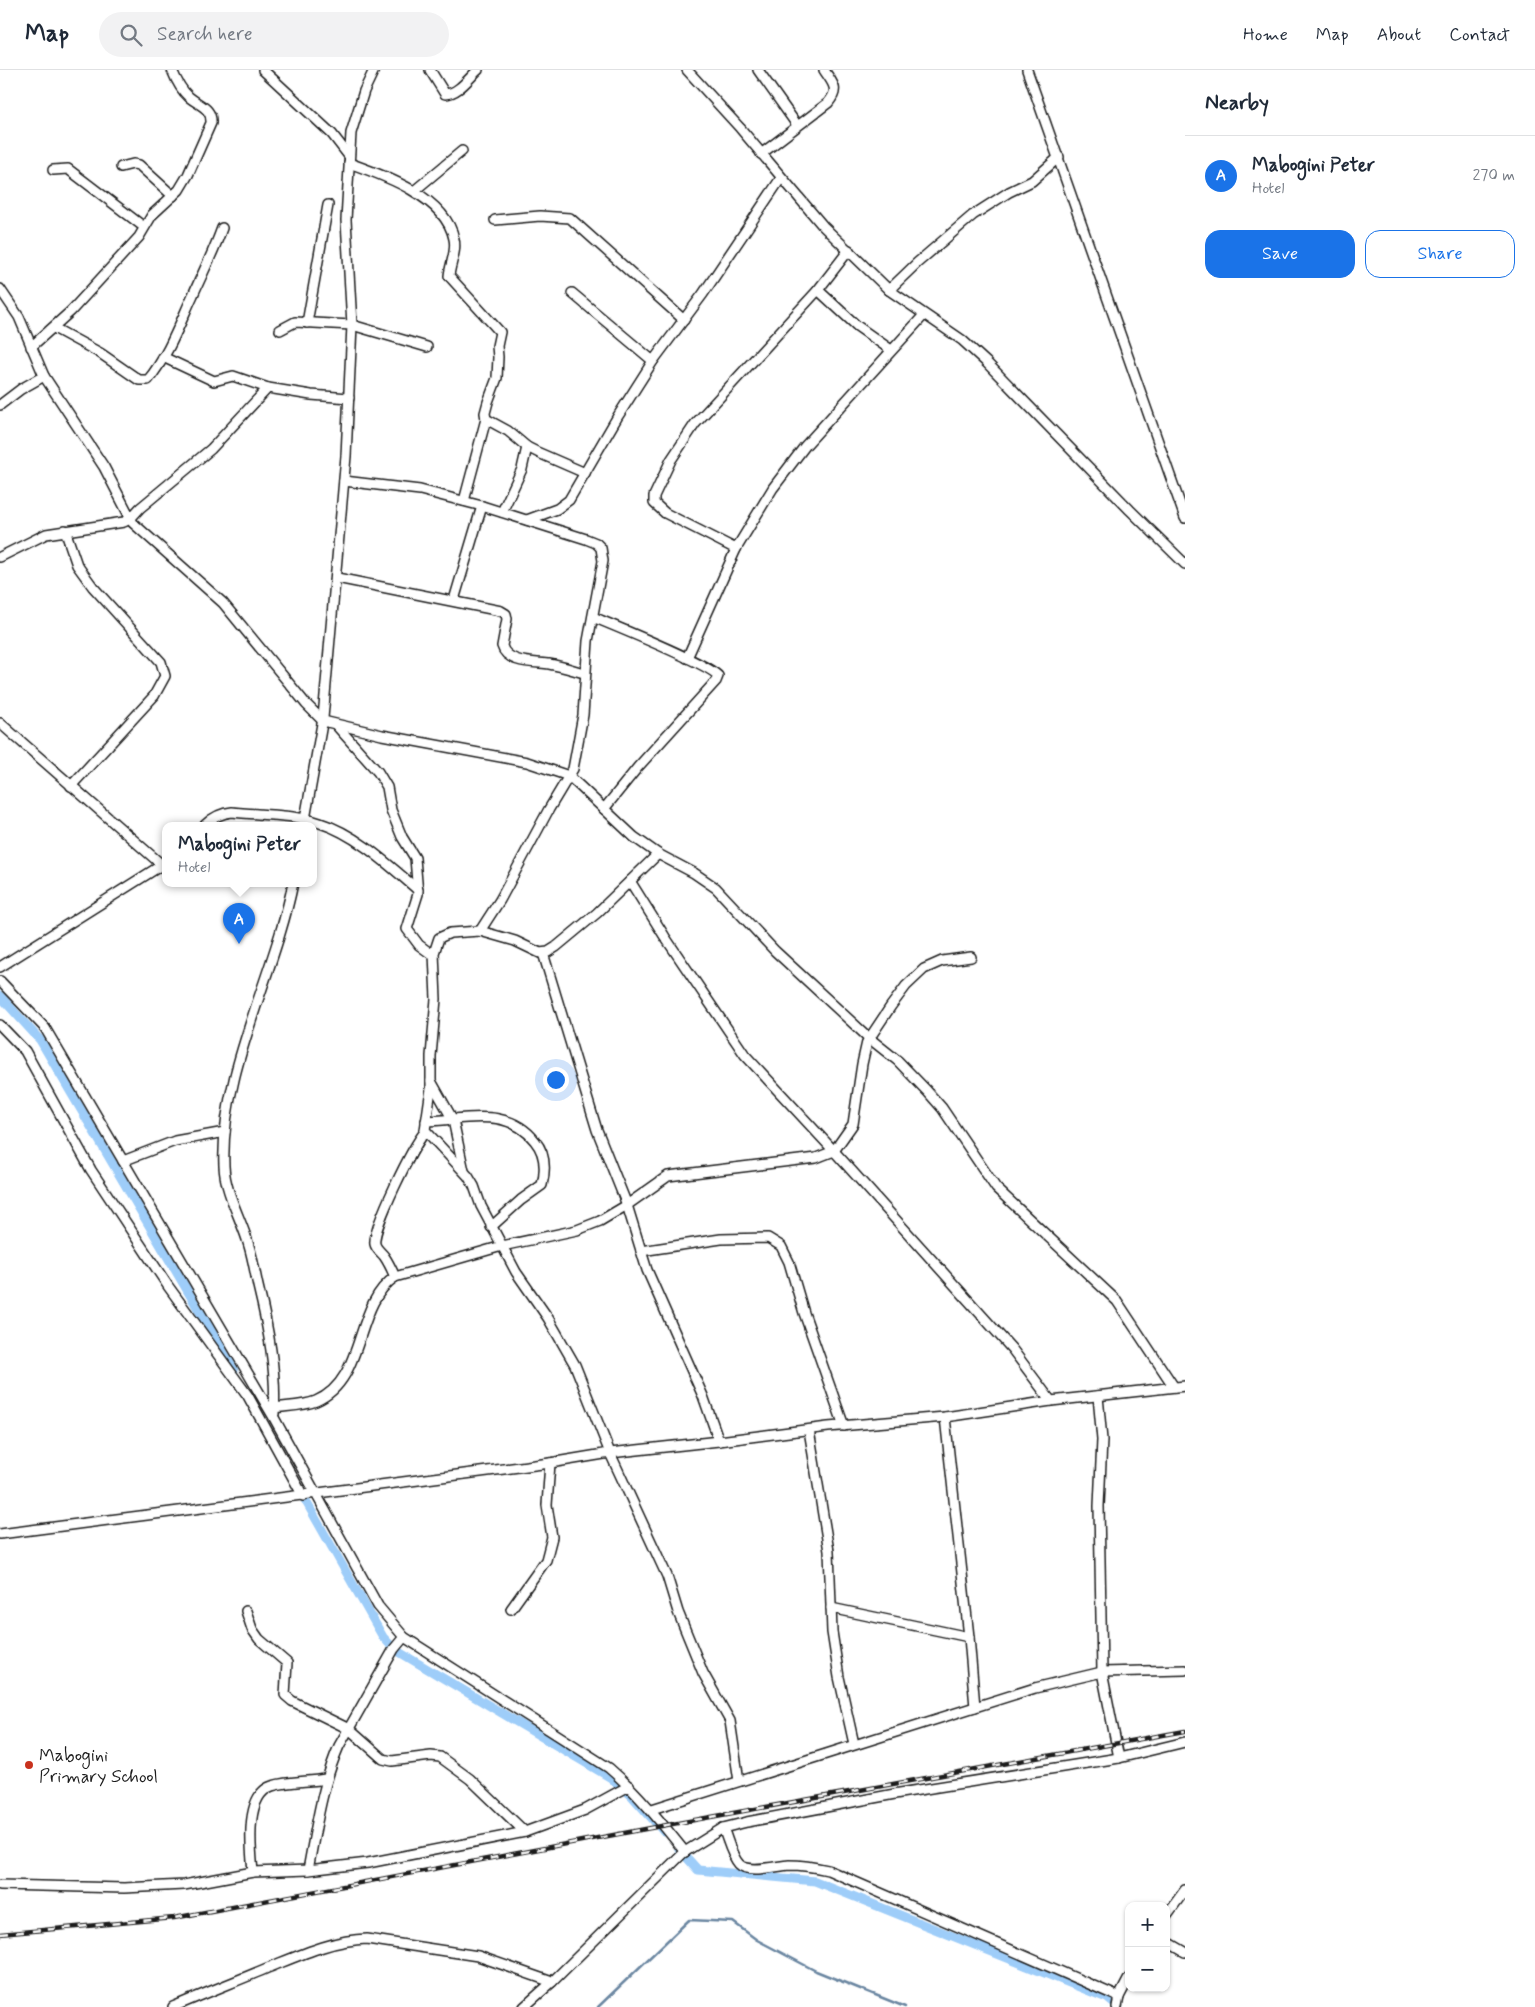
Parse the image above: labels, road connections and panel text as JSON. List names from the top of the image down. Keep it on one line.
{"places":["Mabogini Primary School"],"page":{"header":"Map","search":"Search here","nav":["Home","Map","About","Contact"],"heading":"Nearby","list":[{"mark":"A","name":"Mabogini Peter","note":"Hotel","value":"270 m"}],"buttons":["Save","Share"],"popup":["Mabogini Peter","Hotel"],"pins":"A","map_buttons":["+","−"]}}
